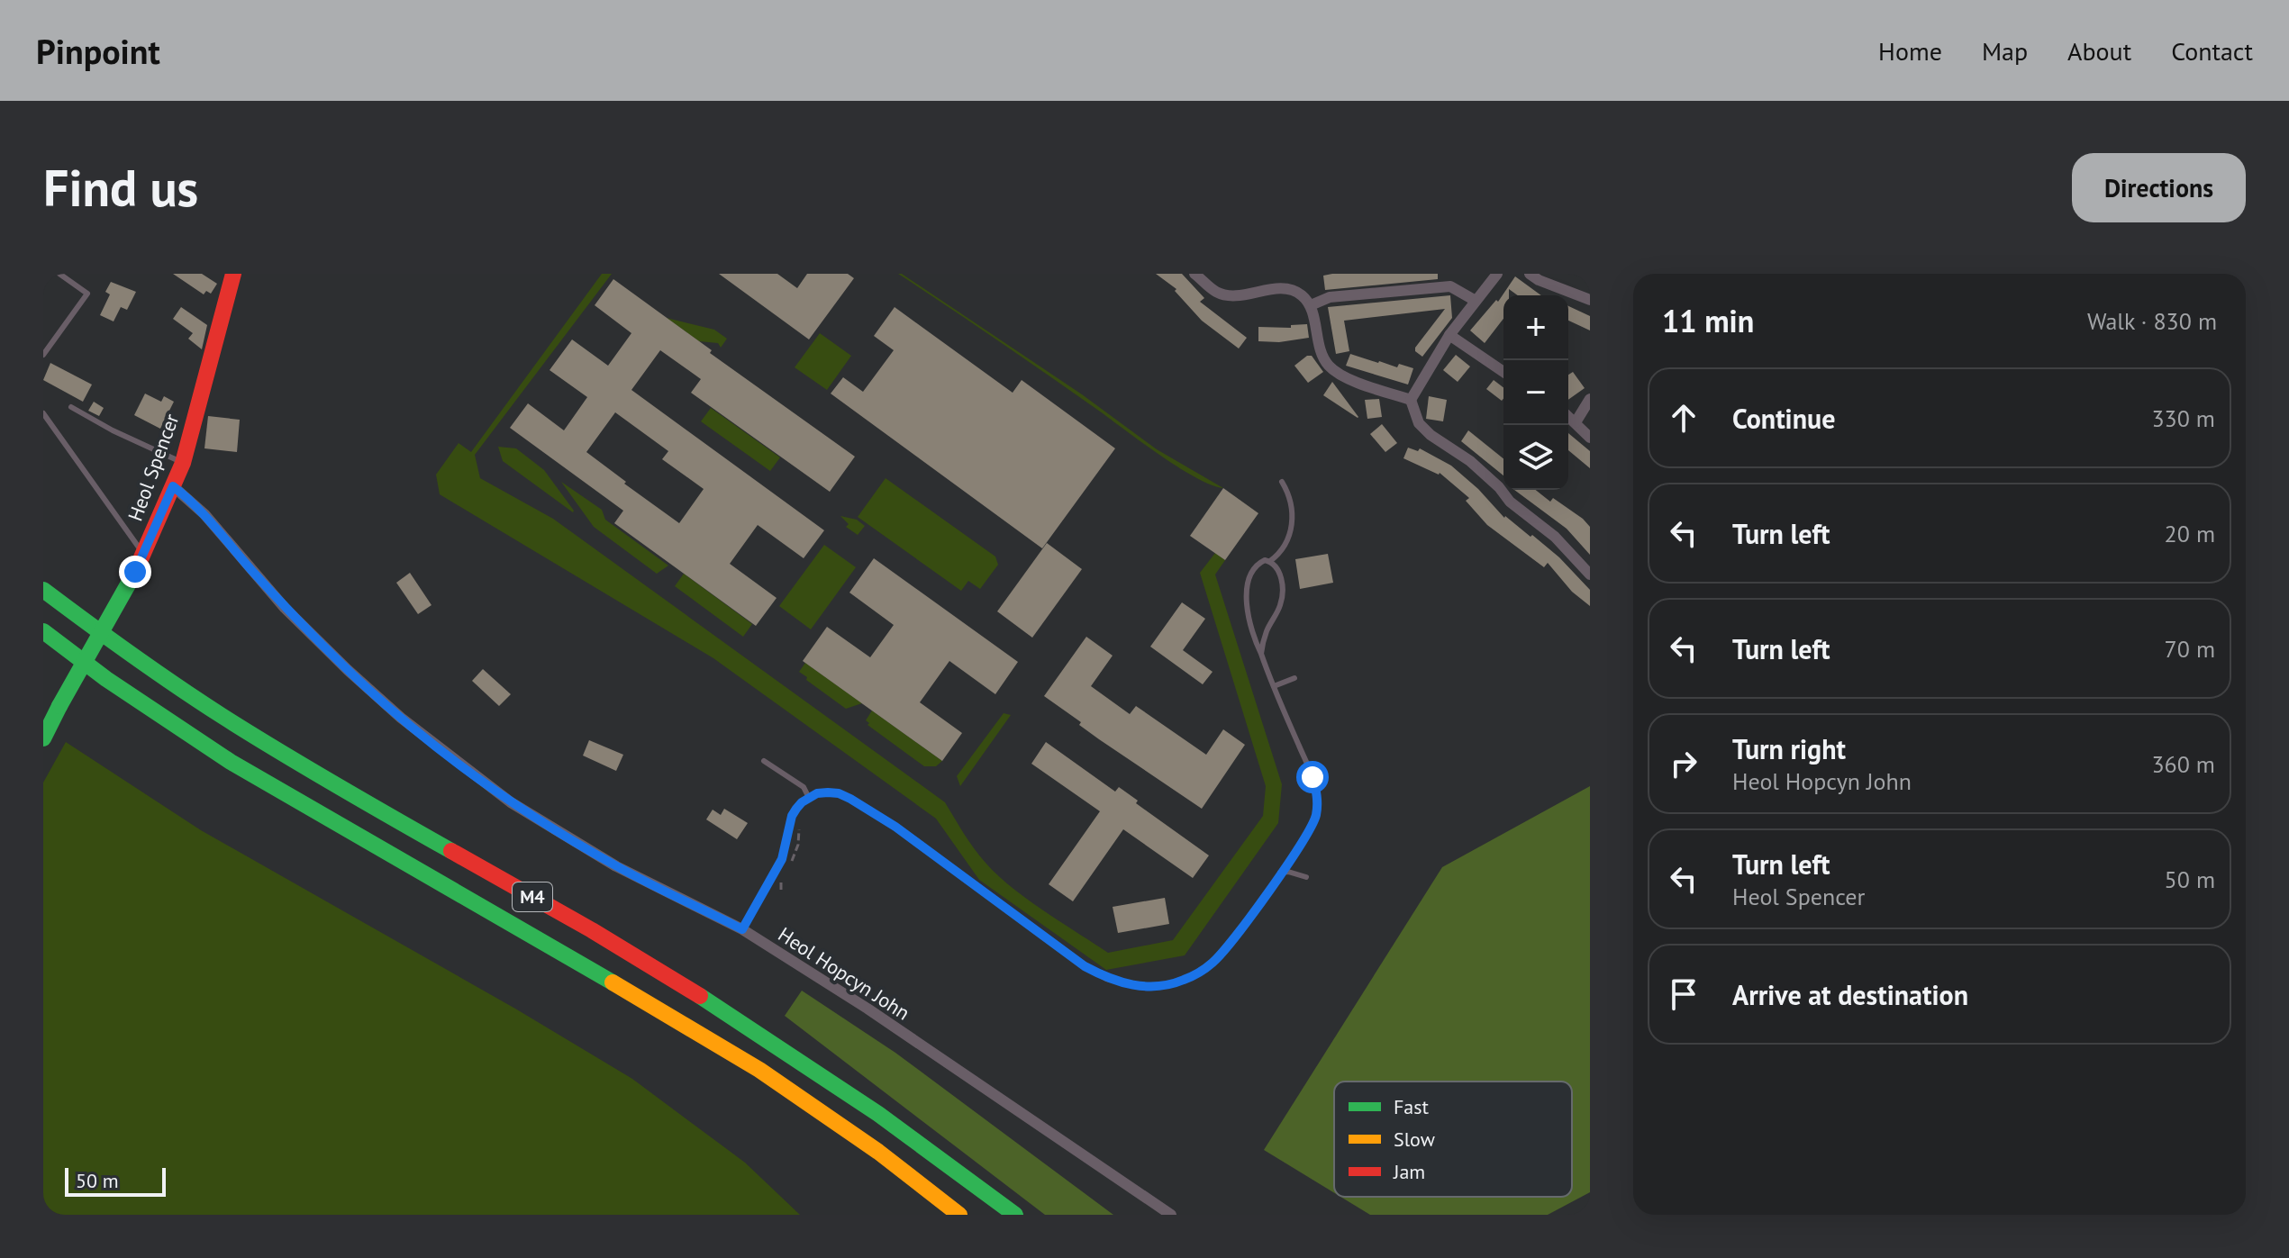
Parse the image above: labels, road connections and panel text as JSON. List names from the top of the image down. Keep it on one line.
{"streets":{"main road":["Heol Spencer","M4"],"street":["Heol Hopcyn John"]},"crossings":[["Heol Spencer","Heol Hopcyn John"]],"legend":["Fast","Slow","Jam"],"scale_bar":"50 m","page":{"header":"Pinpoint","nav":["Home","Map","About","Contact"],"buttons":"Directions","title":"Find us","heading":["11 min","Walk · 830 m"],"map_buttons":["+","−"],"list":[["Continue","330 m"],["Turn left","20 m"],["Turn left","70 m"],["Turn right","Heol Hopcyn John","360 m"],["Turn left","Heol Spencer","50 m"],"Arrive at destination"],"scale":"50 m"}}
